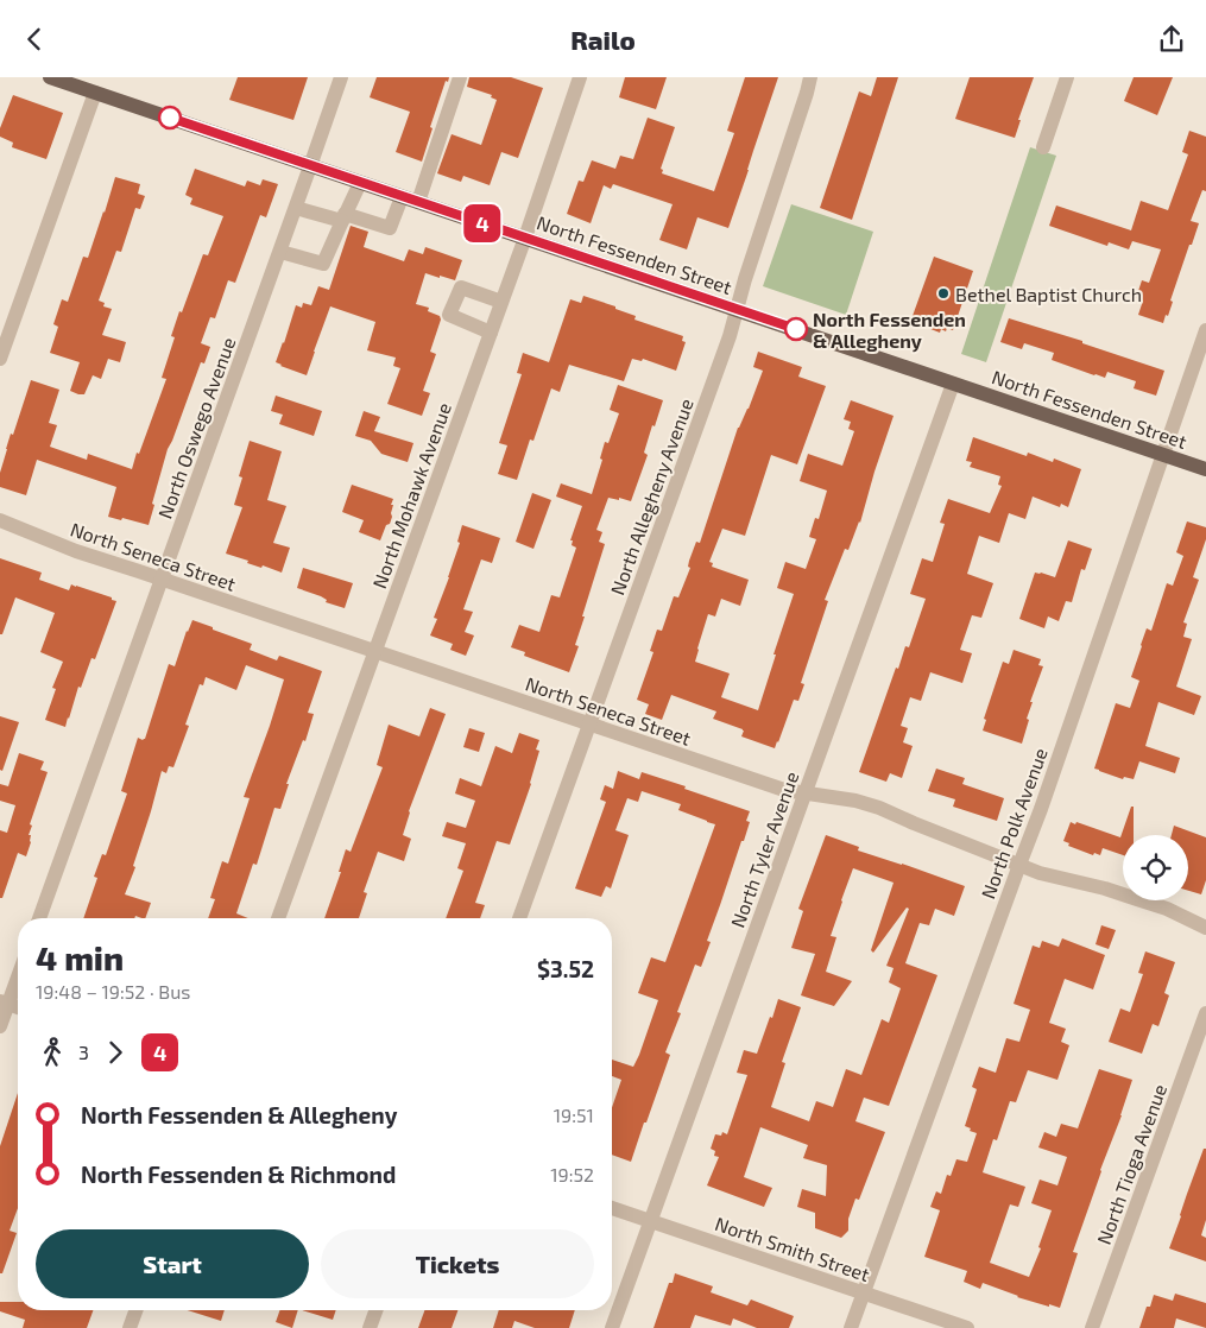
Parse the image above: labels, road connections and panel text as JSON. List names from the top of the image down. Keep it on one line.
{"streets":{"main road":["North Fessenden Street"],"street":["North Oswego Avenue","North Mohawk Avenue","North Allegheny Avenue","North Seneca Street","North Polk Avenue","North Tyler Avenue","North Tioga Avenue","North Smith Street"]},"crossings":[["North Fessenden Street","North Oswego Avenue"],["North Fessenden Street","North Mohawk Avenue"],["North Fessenden Street","North Allegheny Avenue"],["North Fessenden Street","North Polk Avenue"],["North Fessenden Street","North Tyler Avenue"],["North Oswego Avenue","North Seneca Street"],["North Mohawk Avenue","North Seneca Street"],["North Allegheny Avenue","North Seneca Street"],["North Seneca Street","North Polk Avenue"],["North Seneca Street","North Tyler Avenue"],["North Polk Avenue","North Smith Street"],["North Tyler Avenue","North Smith Street"]],"places":["Bethel Baptist Church","North Fessenden & Allegheny"],"lines":["bus line 4"],"page":{"header":"Railo","on_map":"4","heading":["4 min","19:48 – 19:52 · Bus","$3.52"],"legs":["3","4"],"list":[{"name":"North Fessenden & Allegheny","value":"19:51"},{"name":"North Fessenden & Richmond","value":"19:52"}],"buttons":["Start","Tickets"]}}
